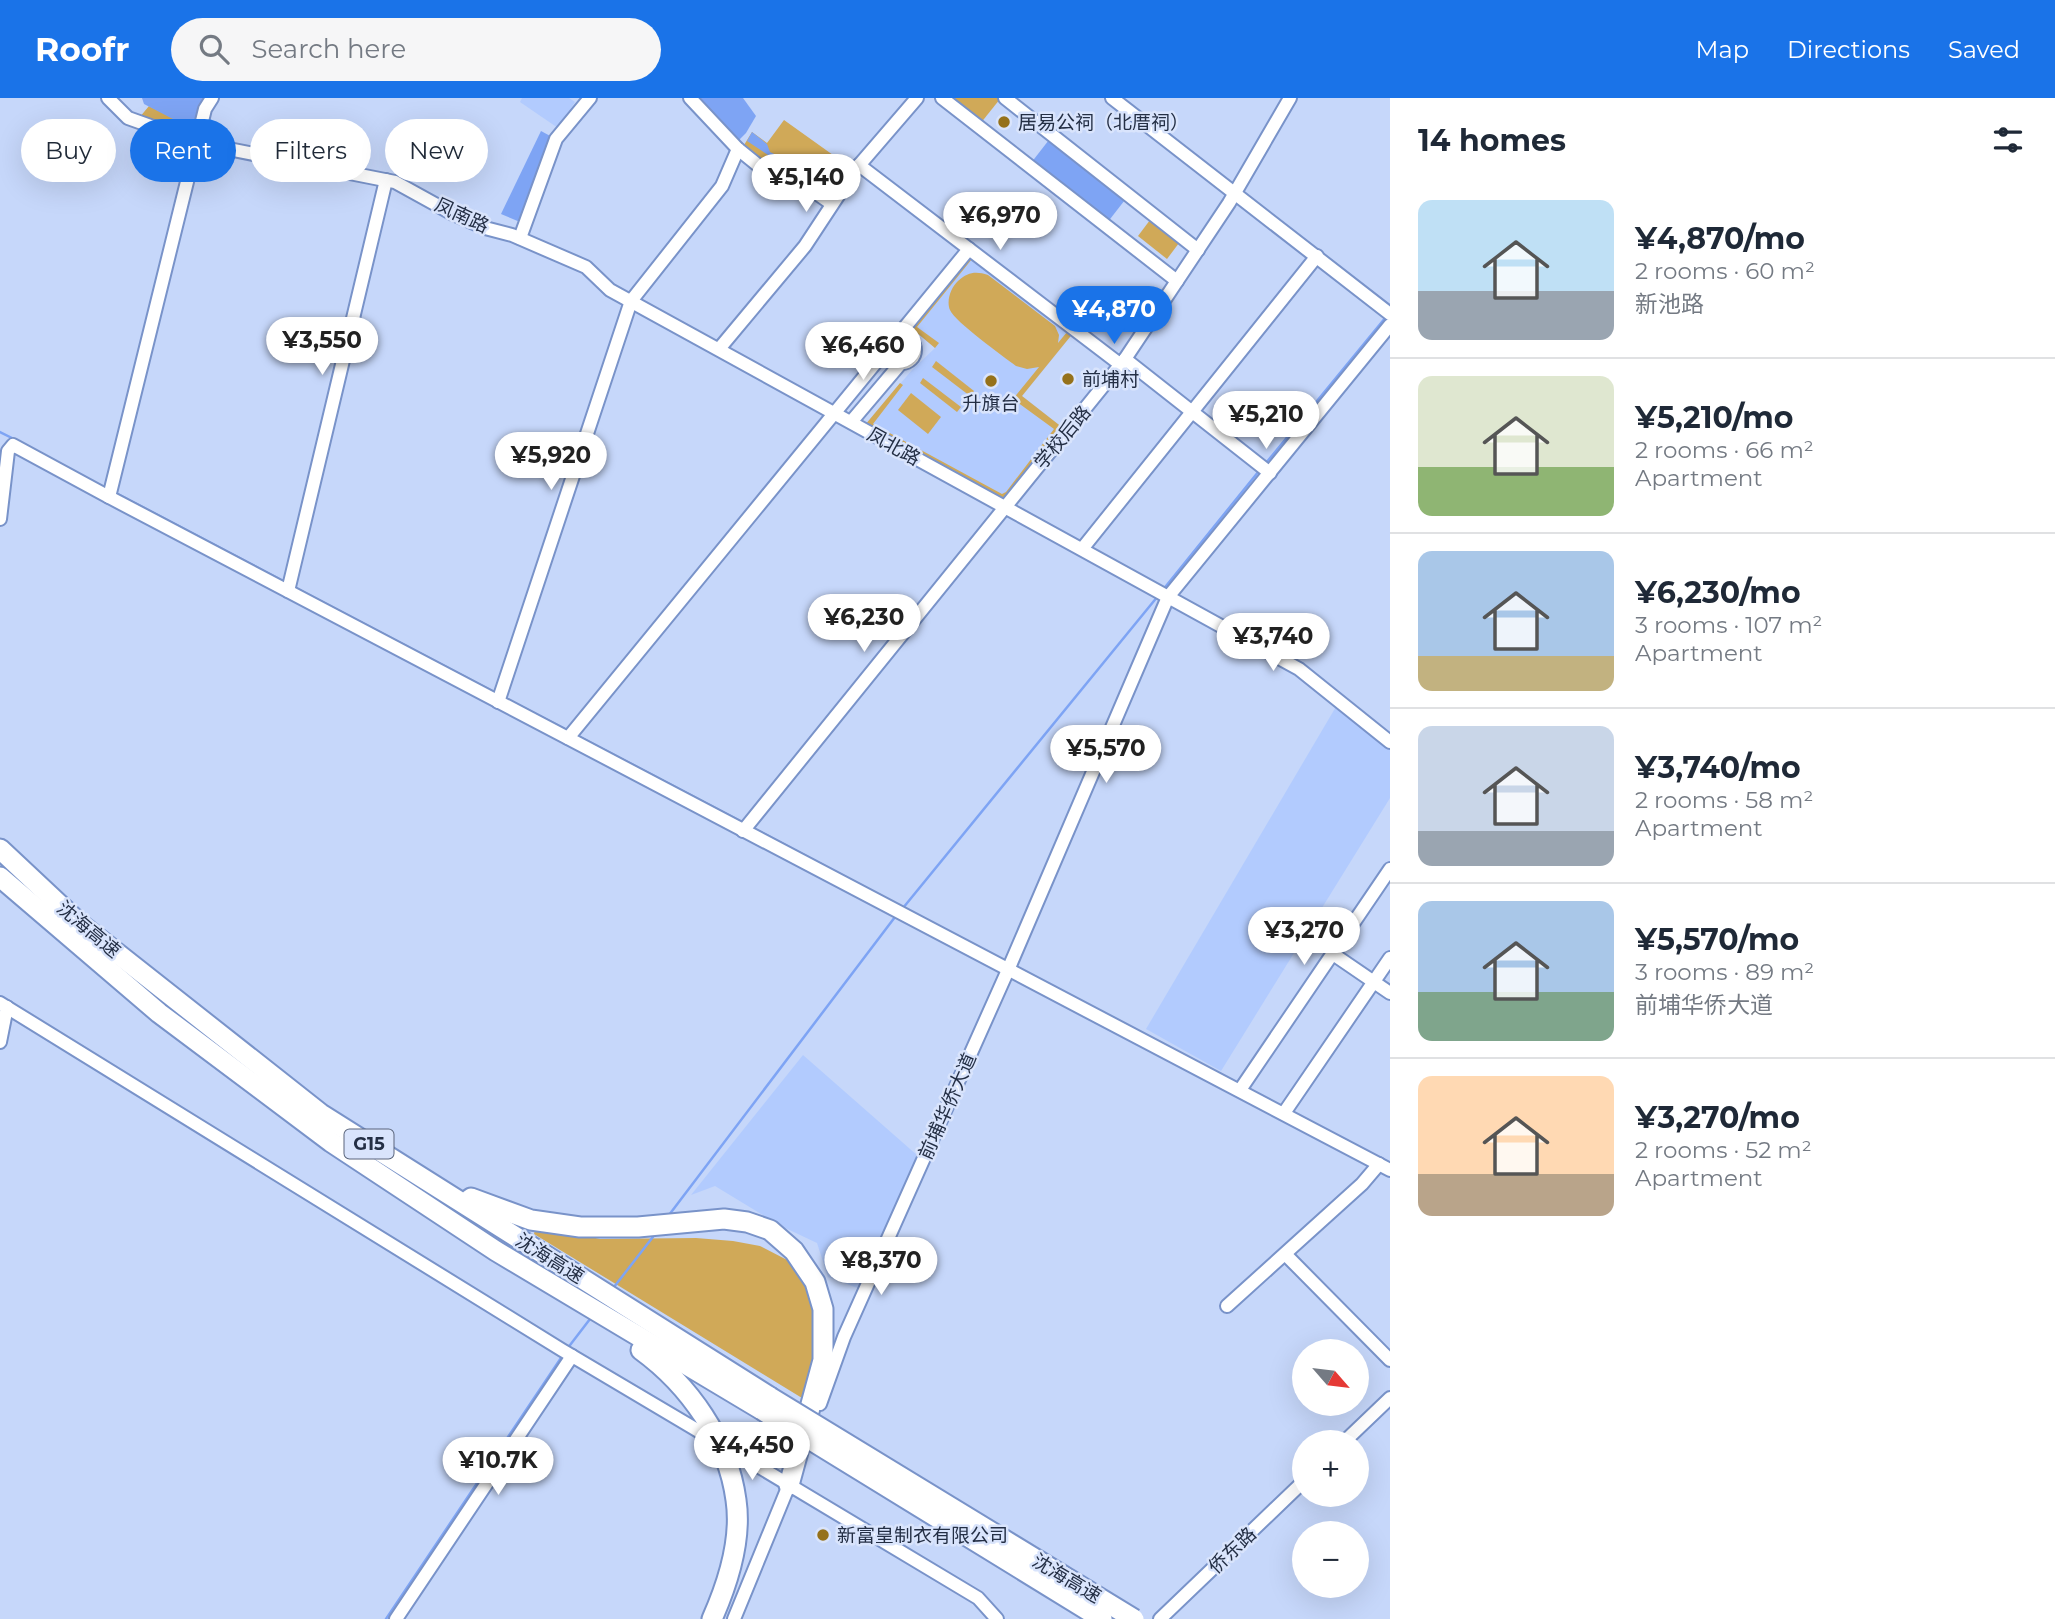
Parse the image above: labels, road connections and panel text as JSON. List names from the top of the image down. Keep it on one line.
{"streets":{"highway":["沈海高速","G15"],"street":["凤南路","学校后路","凤北路","前埔华侨大道","侨东路"]},"crossings":[["凤南路","凤北路"],["学校后路","凤北路"],["凤北路","前埔华侨大道"]],"places":["居易公祠（北厝祠）","前埔村","升旗台","新富皇制衣有限公司"],"north":"bottom right","page":{"header":"Roofr","search":"Search here","nav":["Map","Directions","Saved"],"heading":"14 homes","chip":["Buy","Rent","Filters","New"],"price":["¥5,140","¥6,970","¥4,870","¥3,550","¥6,460","¥5,210","¥5,920","¥6,230","¥3,740","¥5,570","¥3,270","¥8,370","¥4,450","¥10.7K"],"list":[{"name":"¥4,870/mo","note":"2 rooms · 60 m² · 新池路"},{"name":"¥5,210/mo","note":"2 rooms · 66 m² · Apartment"},{"name":"¥6,230/mo","note":"3 rooms · 107 m² · Apartment"},{"name":"¥3,740/mo","note":"2 rooms · 58 m² · Apartment"},{"name":"¥5,570/mo","note":"3 rooms · 89 m² · 前埔华侨大道"},{"name":"¥3,270/mo","note":"2 rooms · 52 m² · Apartment"}],"map_buttons":["+","−"]}}
